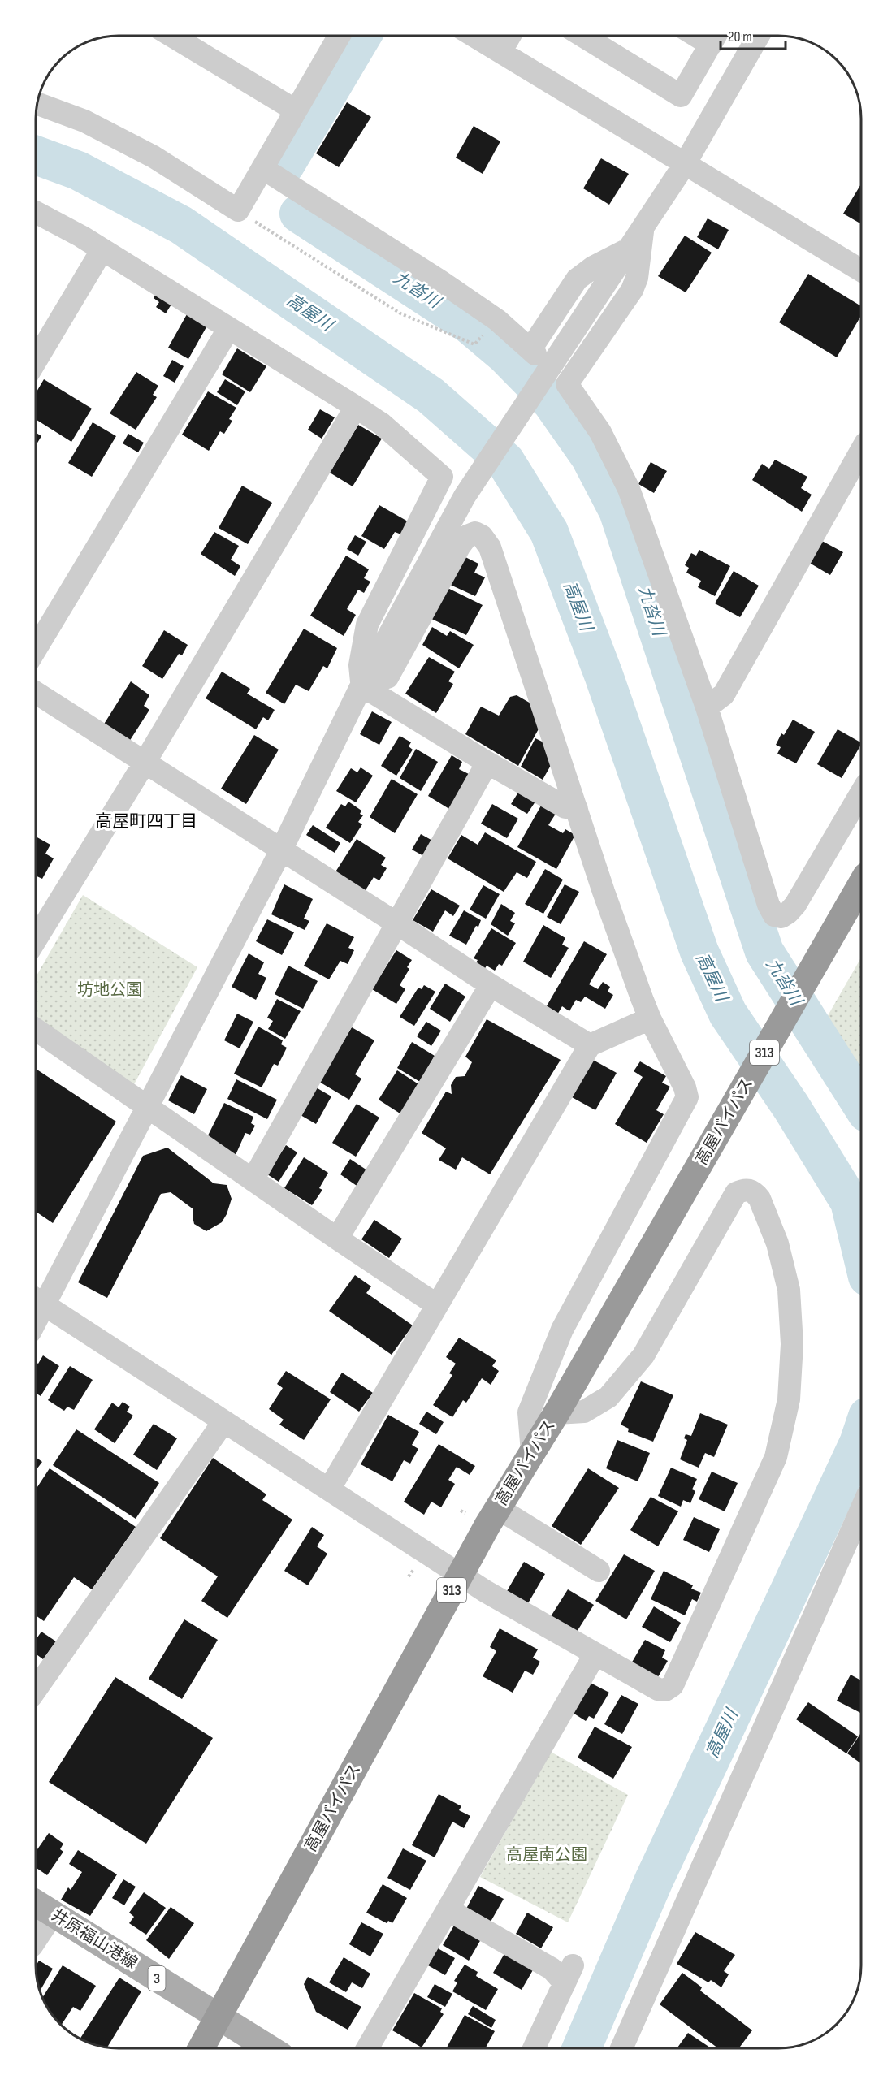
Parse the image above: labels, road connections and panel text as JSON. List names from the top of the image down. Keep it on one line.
{"streets":{"highway":["313","高屋バイパス"],"main road":["井原福山港線","3"]},"crossings":[["高屋バイパス","井原福山港線"]],"districts":["高屋町四丁目"],"water":["九沓川","高屋川"],"parks":["坊地公園","高屋南公園"],"scale_bar":"20 m"}
